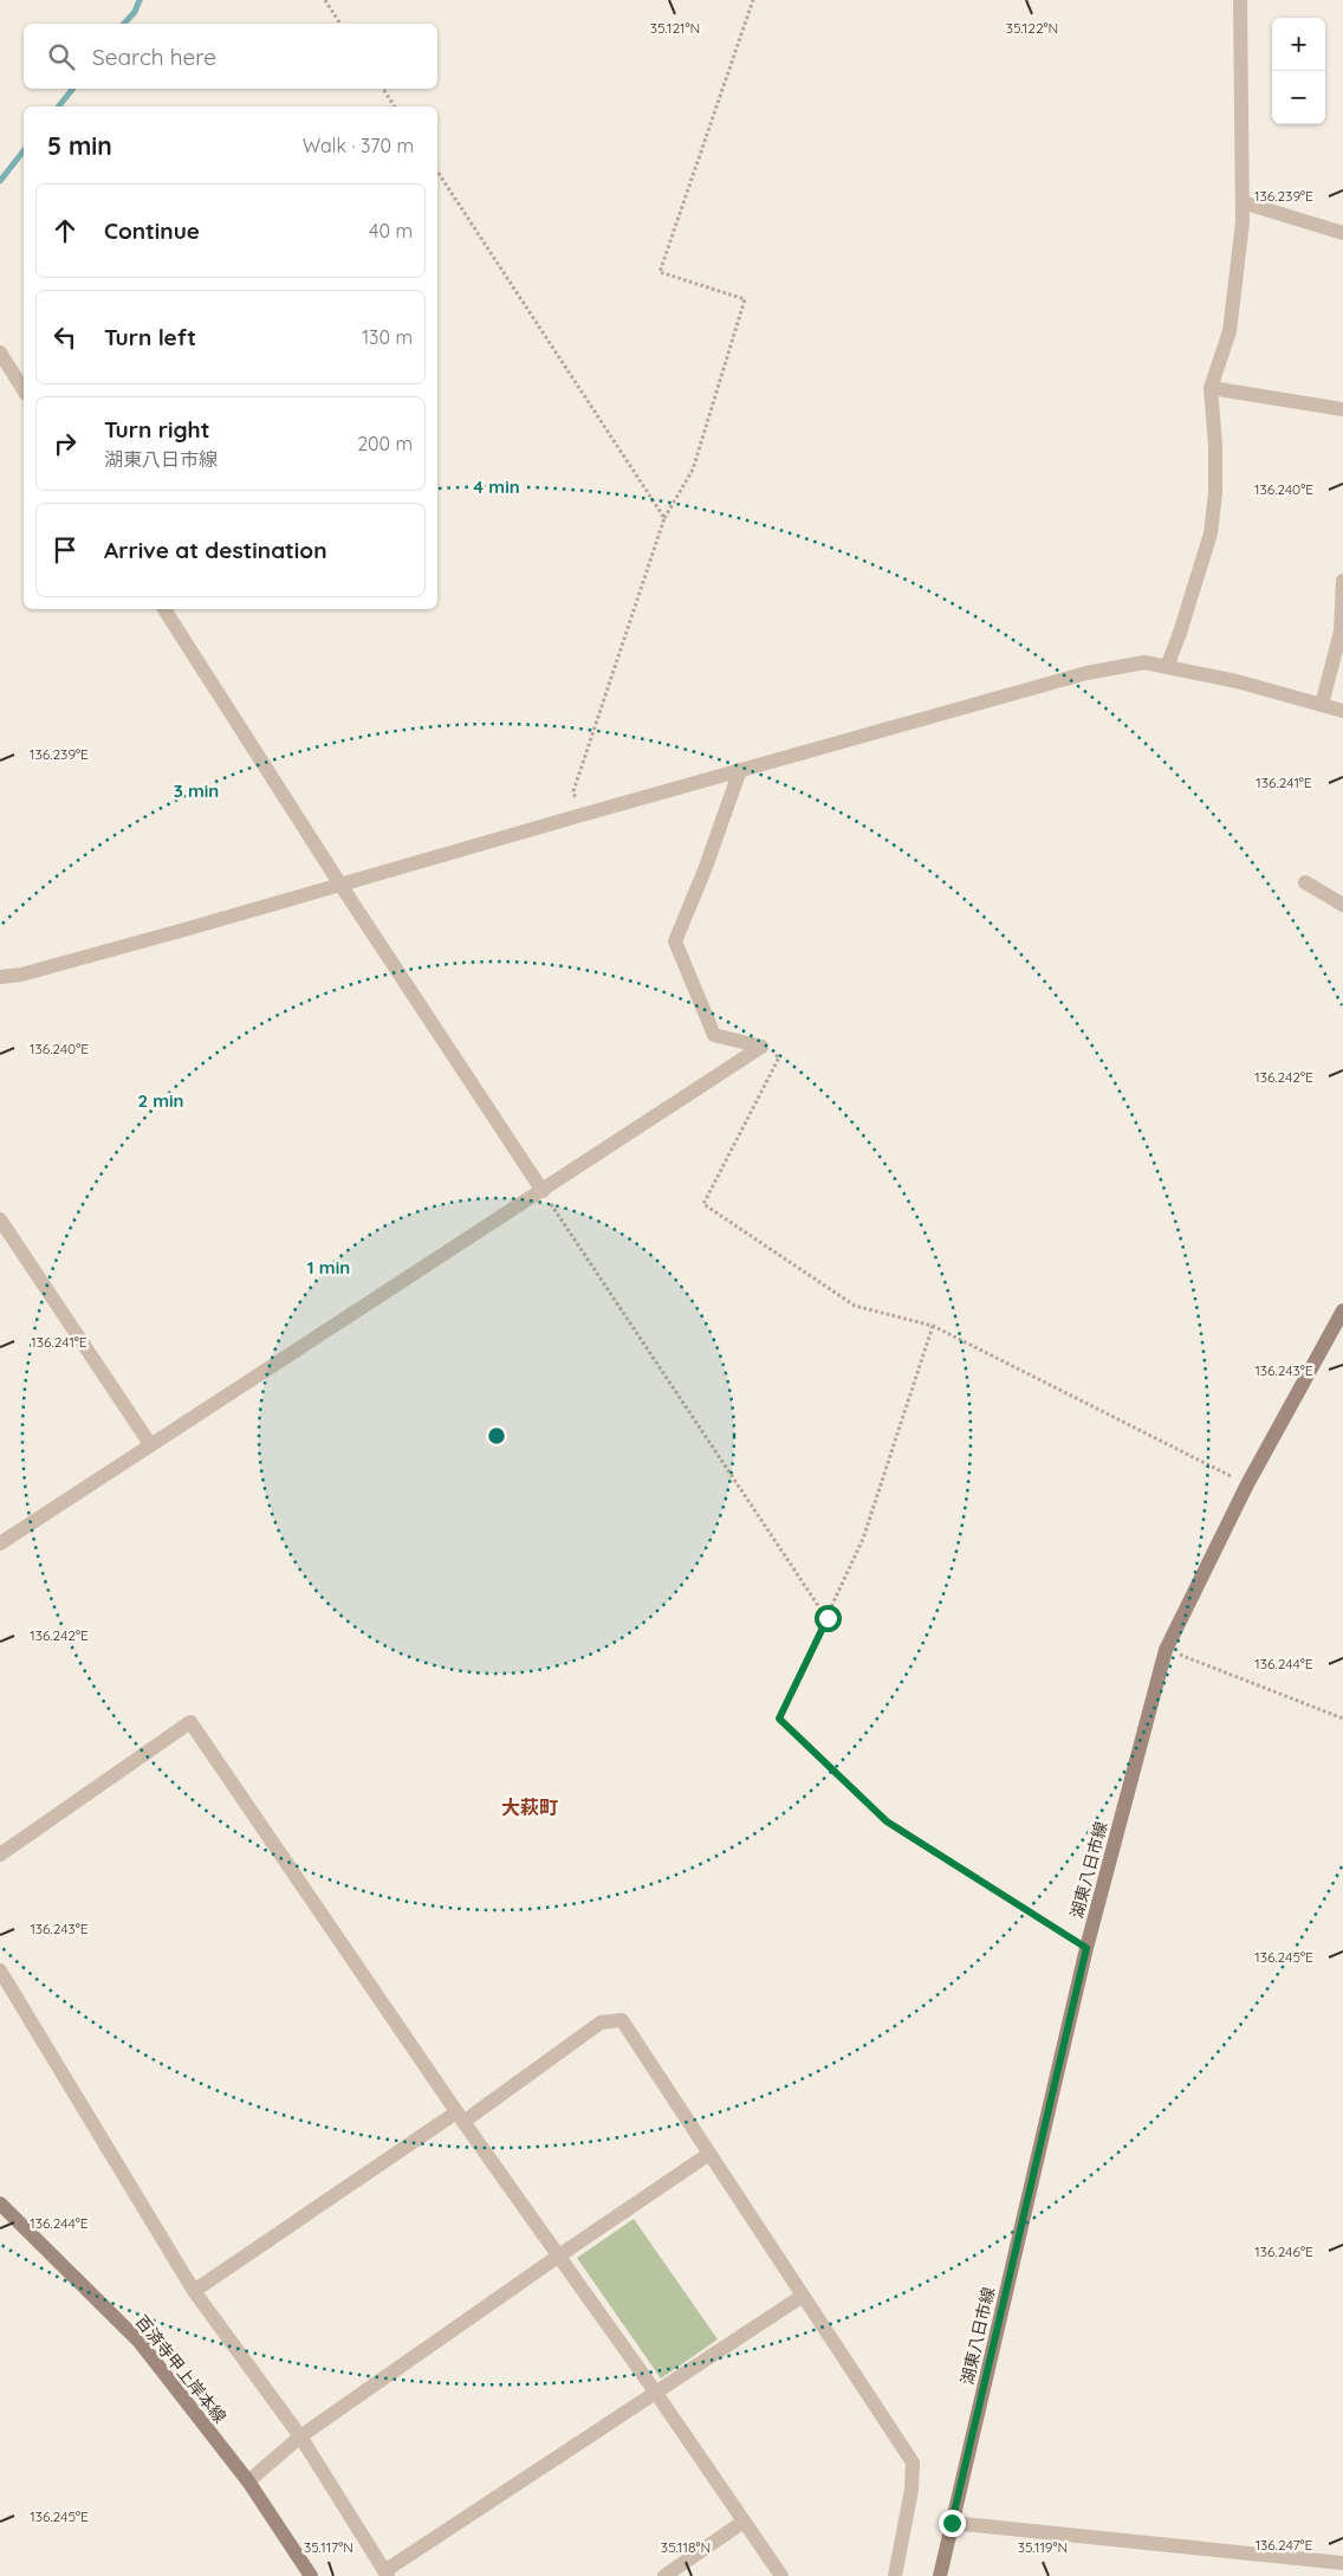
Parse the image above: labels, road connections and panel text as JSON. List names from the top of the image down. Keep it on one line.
{"streets":{"main road":["湖東八日市線","百済寺甲上岸本線"]},"districts":["大萩町"],"page":{"map_buttons":["+","−"],"search":"Search here","heading":["5 min","Walk · 370 m"],"list":[["Continue","40 m"],["Turn left","130 m"],["Turn right","湖東八日市線","200 m"],"Arrive at destination"]},"coordinates":["35.121°N","35.122°N","136.239°E","136.240°E","136.241°E","136.242°E","136.243°E","136.244°E","136.245°E","136.246°E","136.247°E","35.117°N","35.118°N","35.119°N"],"rings":["4 min","3 min","2 min","1 min"]}
